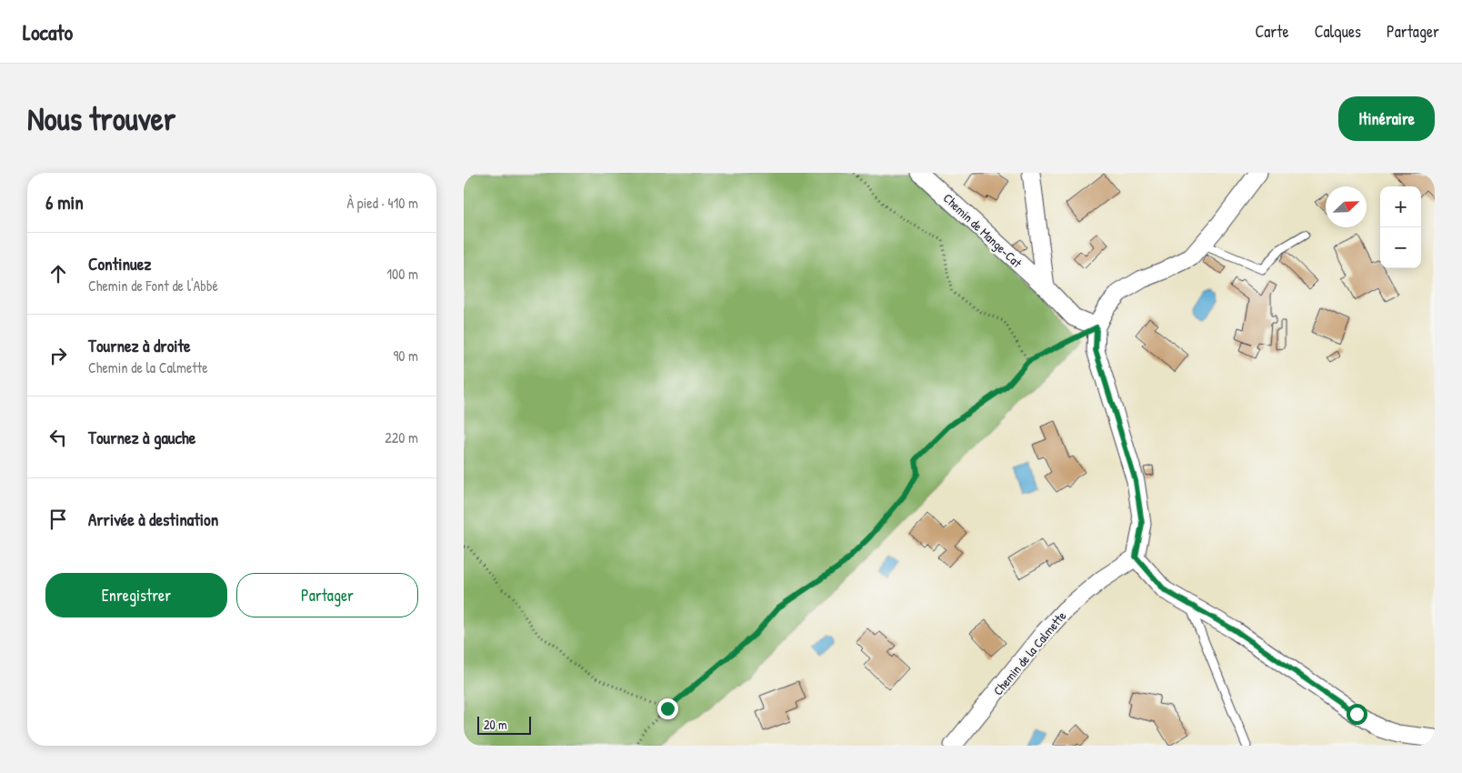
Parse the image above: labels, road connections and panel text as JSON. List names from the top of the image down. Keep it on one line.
{"streets":{"street":["Chemin de Mange-Cat","Chemin de la Calmette"]},"scale_bar":"20 m","north":"top right","page":{"header":"Locato","nav":["Carte","Calques","Partager"],"buttons":["Itinéraire",["Enregistrer","Partager"]],"title":"Nous trouver","heading":["6 min","À pied · 410 m"],"map_buttons":["+","−"],"list":[["Continuez","Chemin de Font de l'Abbé","100 m"],["Tournez à droite","Chemin de la Calmette","90 m"],["Tournez à gauche","220 m"],"Arrivée à destination"],"scale":"20 m"}}
